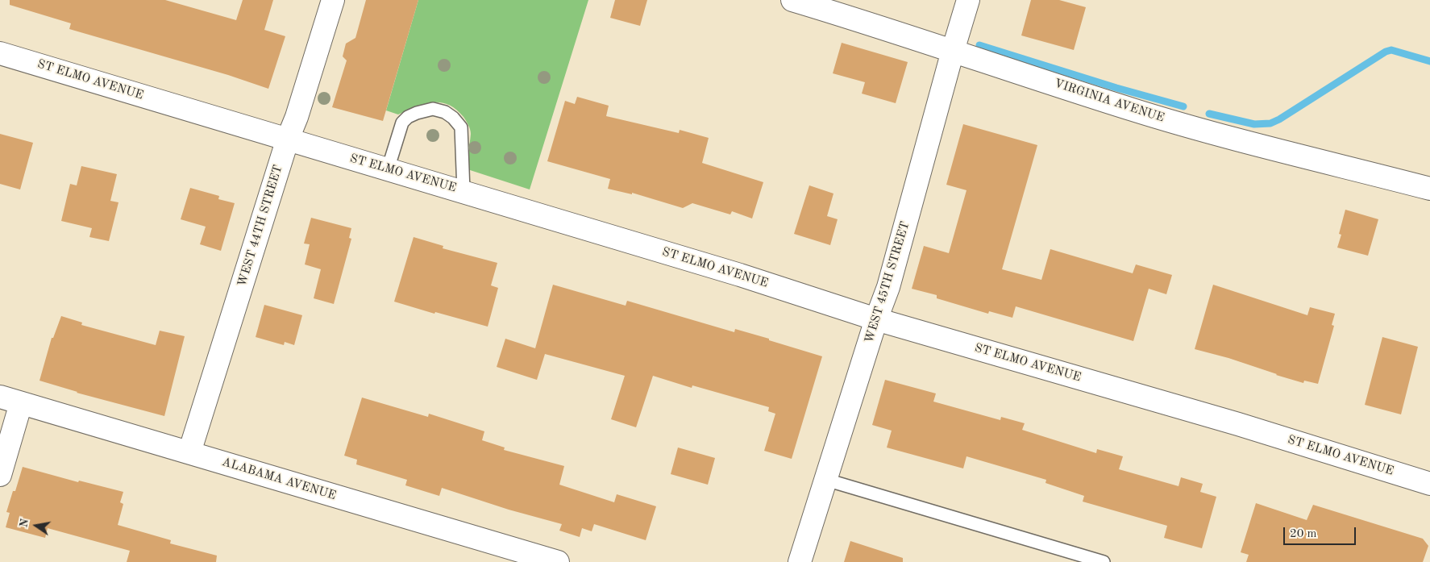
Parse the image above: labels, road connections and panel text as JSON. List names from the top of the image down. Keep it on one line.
{"streets":{"street":["ST ELMO AVENUE","VIRGINIA AVENUE","WEST 44TH STREET","WEST 45TH STREET","ALABAMA AVENUE"]},"crossings":[["ST ELMO AVENUE","WEST 44TH STREET"],["ST ELMO AVENUE","WEST 45TH STREET"],["VIRGINIA AVENUE","WEST 45TH STREET"],["WEST 44TH STREET","ALABAMA AVENUE"]],"scale_bar":"20 m","north":"left"}
